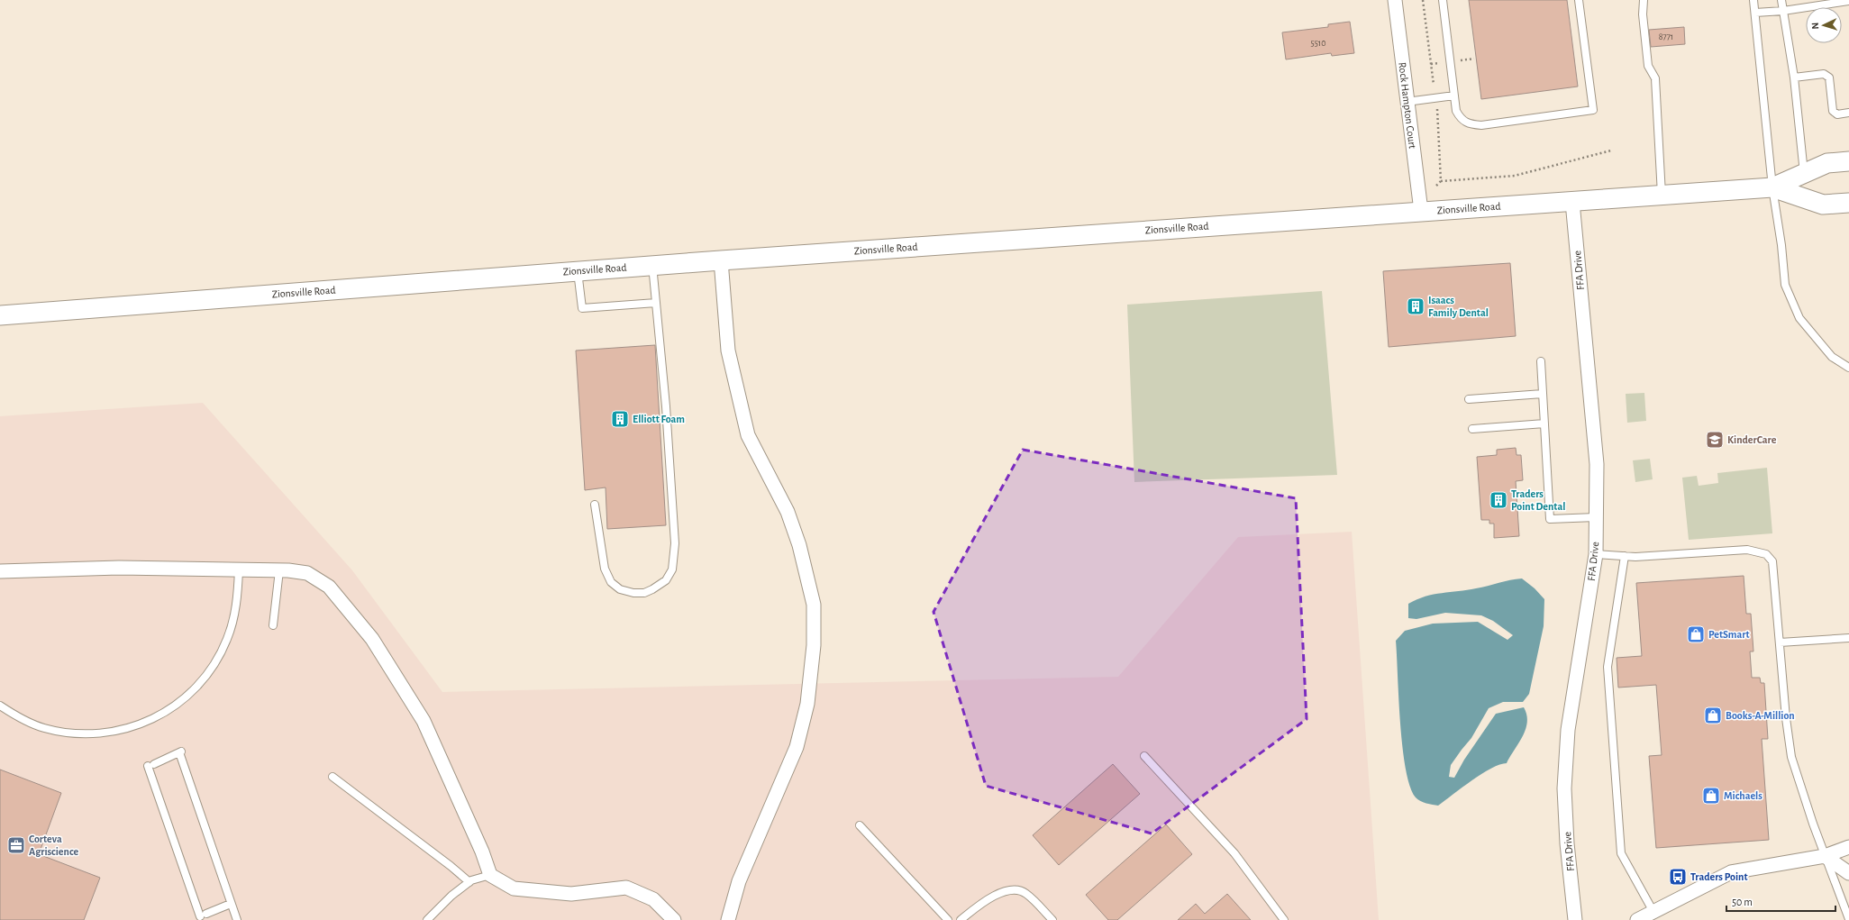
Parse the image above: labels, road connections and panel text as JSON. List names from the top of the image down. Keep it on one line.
{"streets":{"main road":["Zionsville Road"],"street":["Rock Hampton Court","FFA Drive"]},"crossings":[["Rock Hampton Court","Zionsville Road"],["Zionsville Road","FFA Drive"]],"places":{"building":["Isaacs Family Dental","Elliott Foam","Traders Point Dental"],"school or university":["KinderCare"],"shop":["PetSmart","Books-A-Million","Michaels"],"office":["Corteva Agriscience"],"bus stop":["Traders Point"]},"house_numbers":["8771","5510"],"scale_bar":"50 m","north":"left"}
